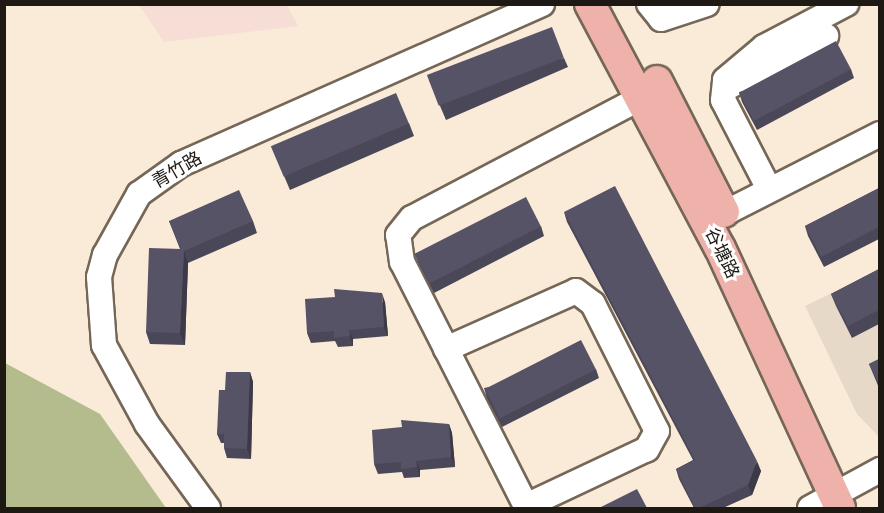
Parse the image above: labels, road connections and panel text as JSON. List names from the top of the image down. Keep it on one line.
{"streets":{"main road":["谷塘路"],"street":["青竹路"]}}
